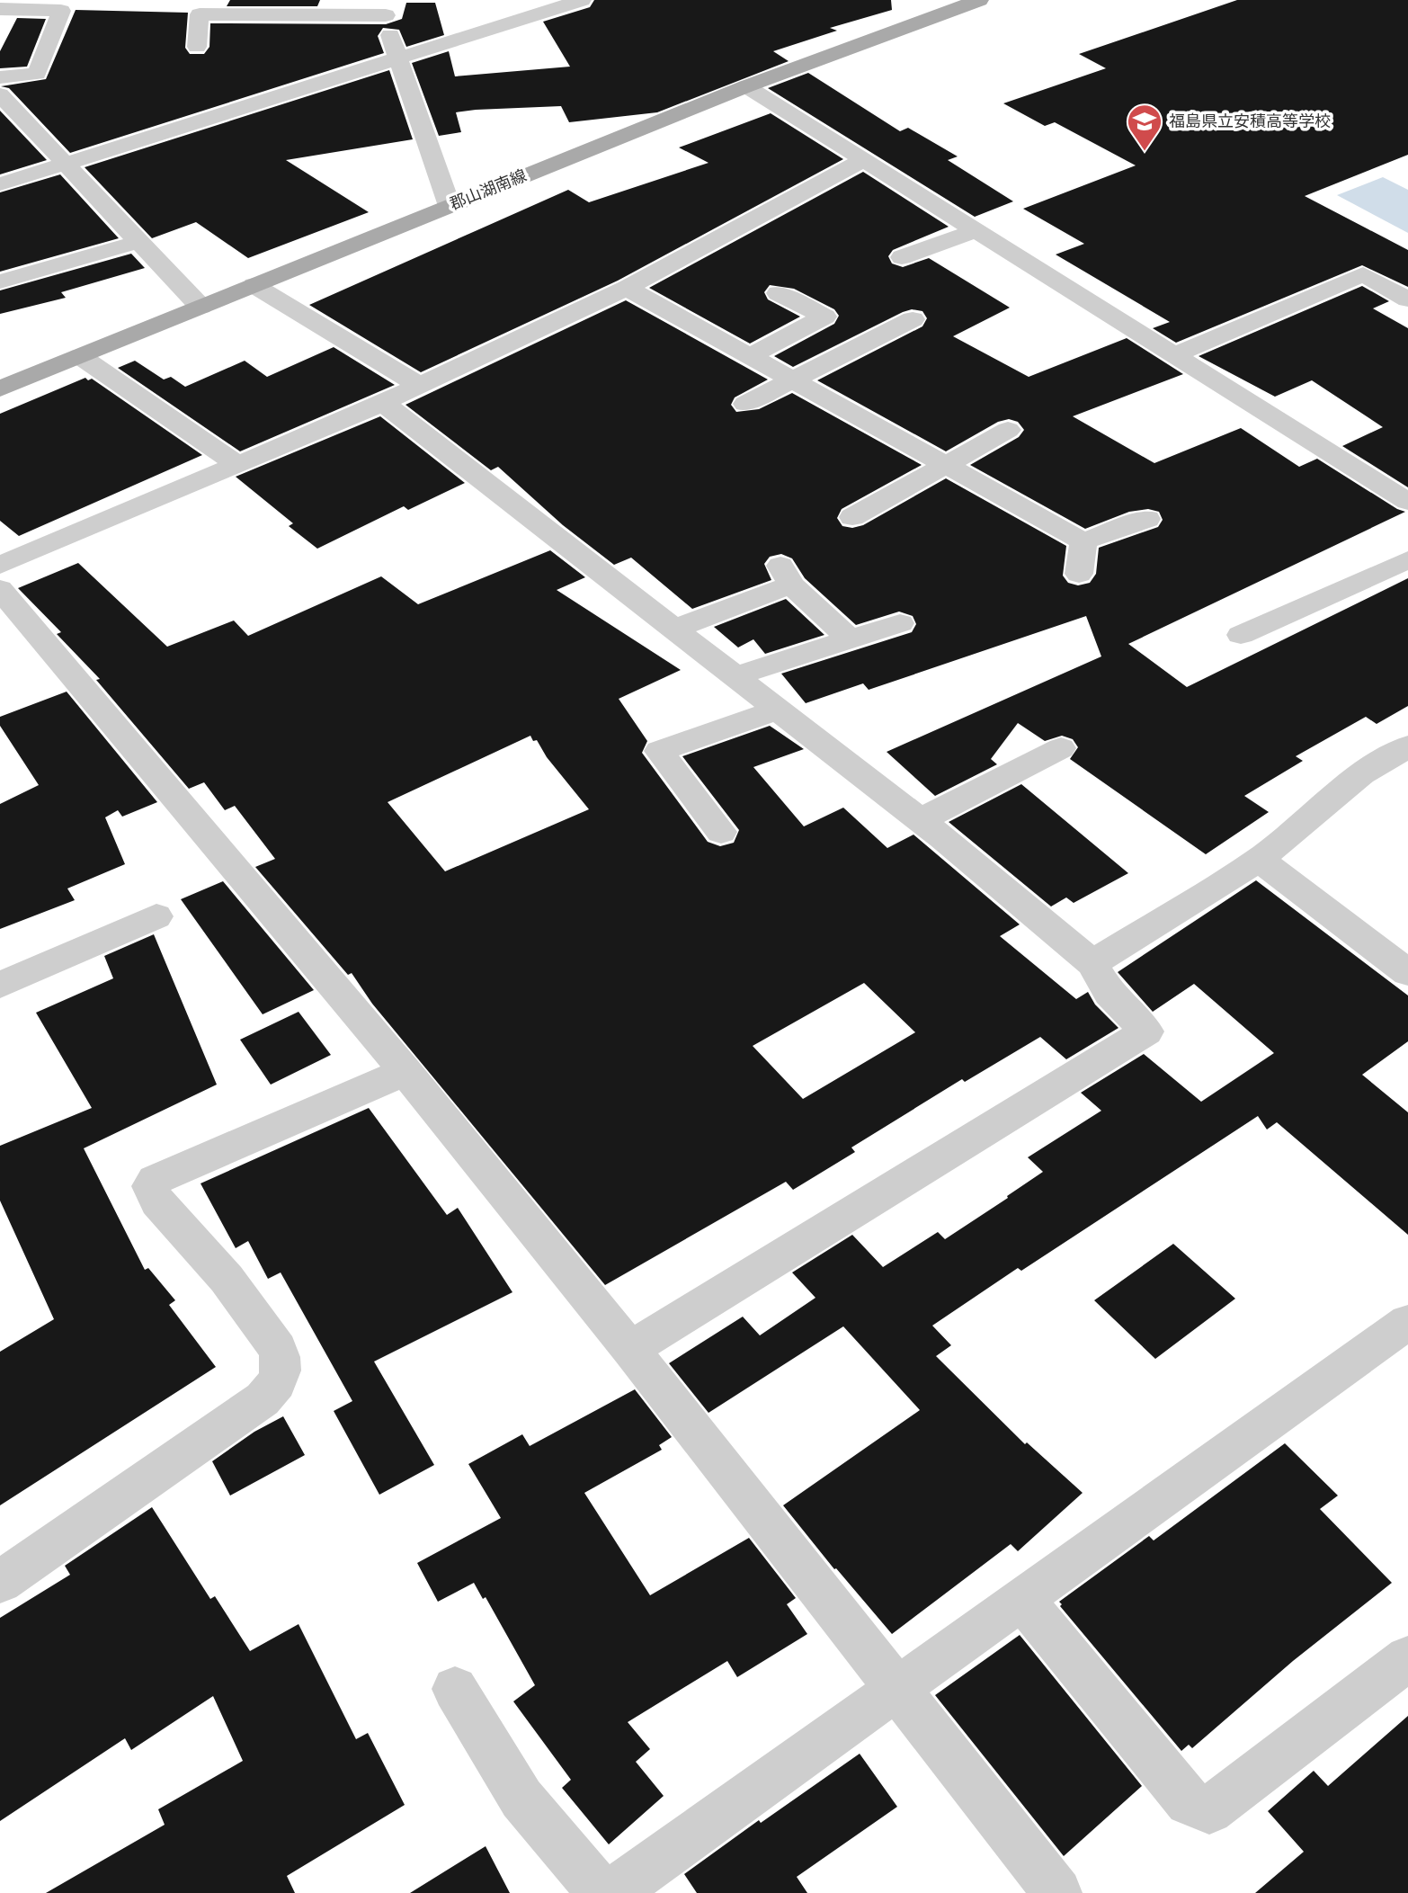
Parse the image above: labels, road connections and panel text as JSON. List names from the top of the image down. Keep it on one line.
{"streets":{"main road":["郡山湖南線"]},"places":{"school or university":["福島県立安積高等学校"]}}
